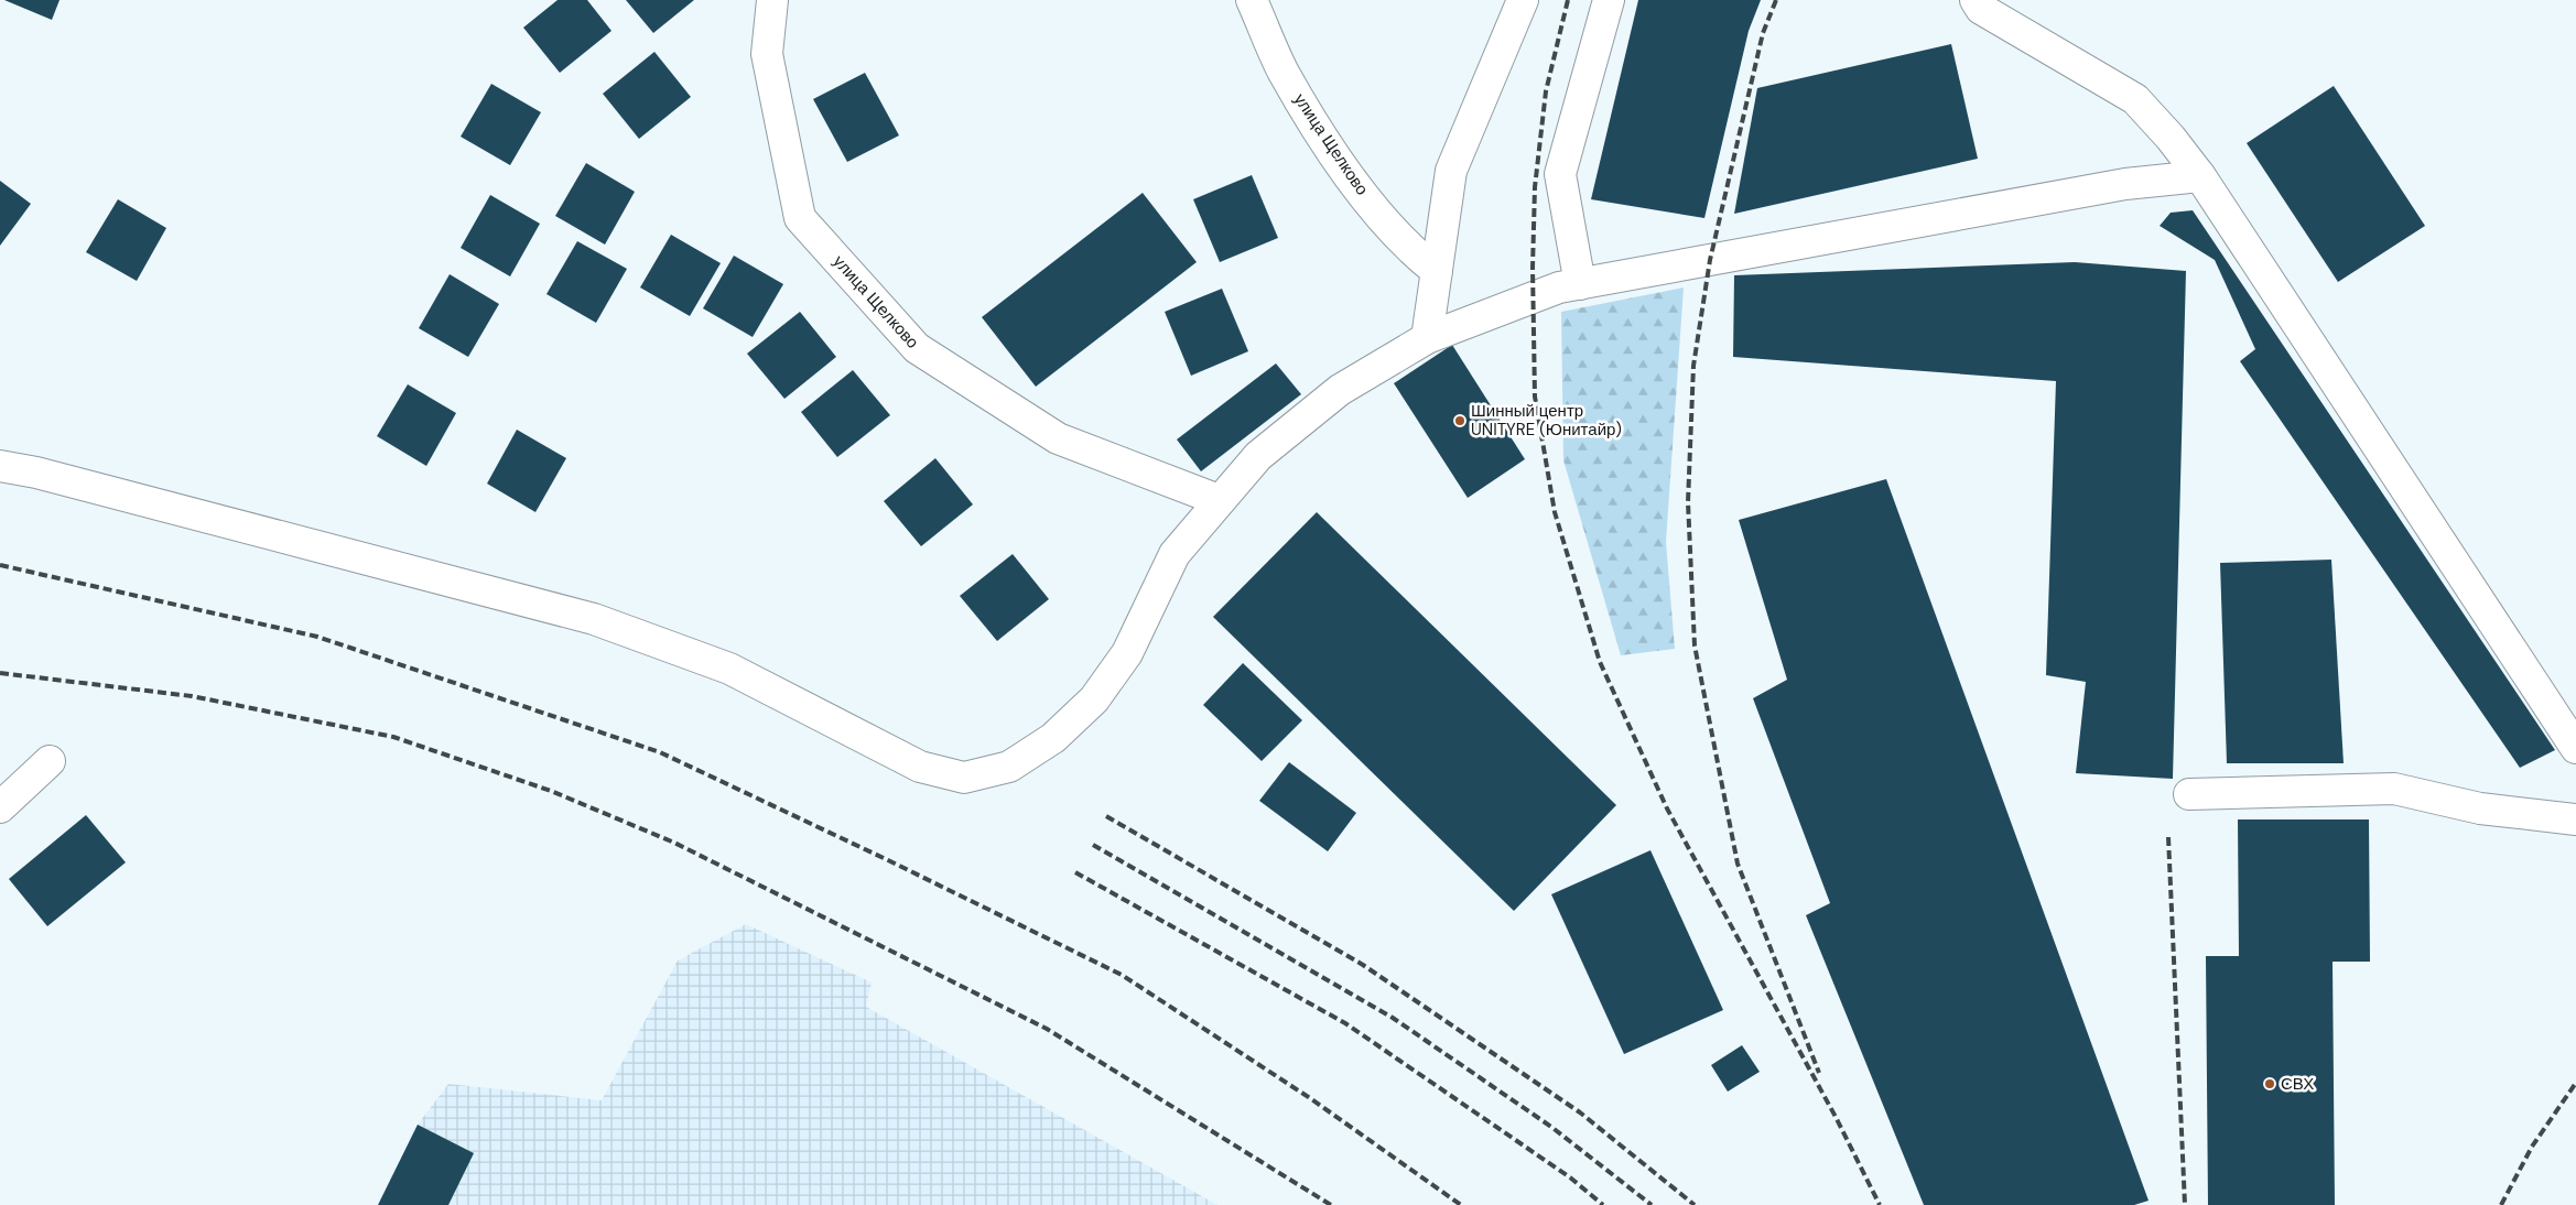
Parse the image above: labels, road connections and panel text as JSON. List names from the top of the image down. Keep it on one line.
{"streets":{"street":["улица Щелково"]},"places":["Шинный центр UNITYRE (Юнитайр)","СВХ"]}
